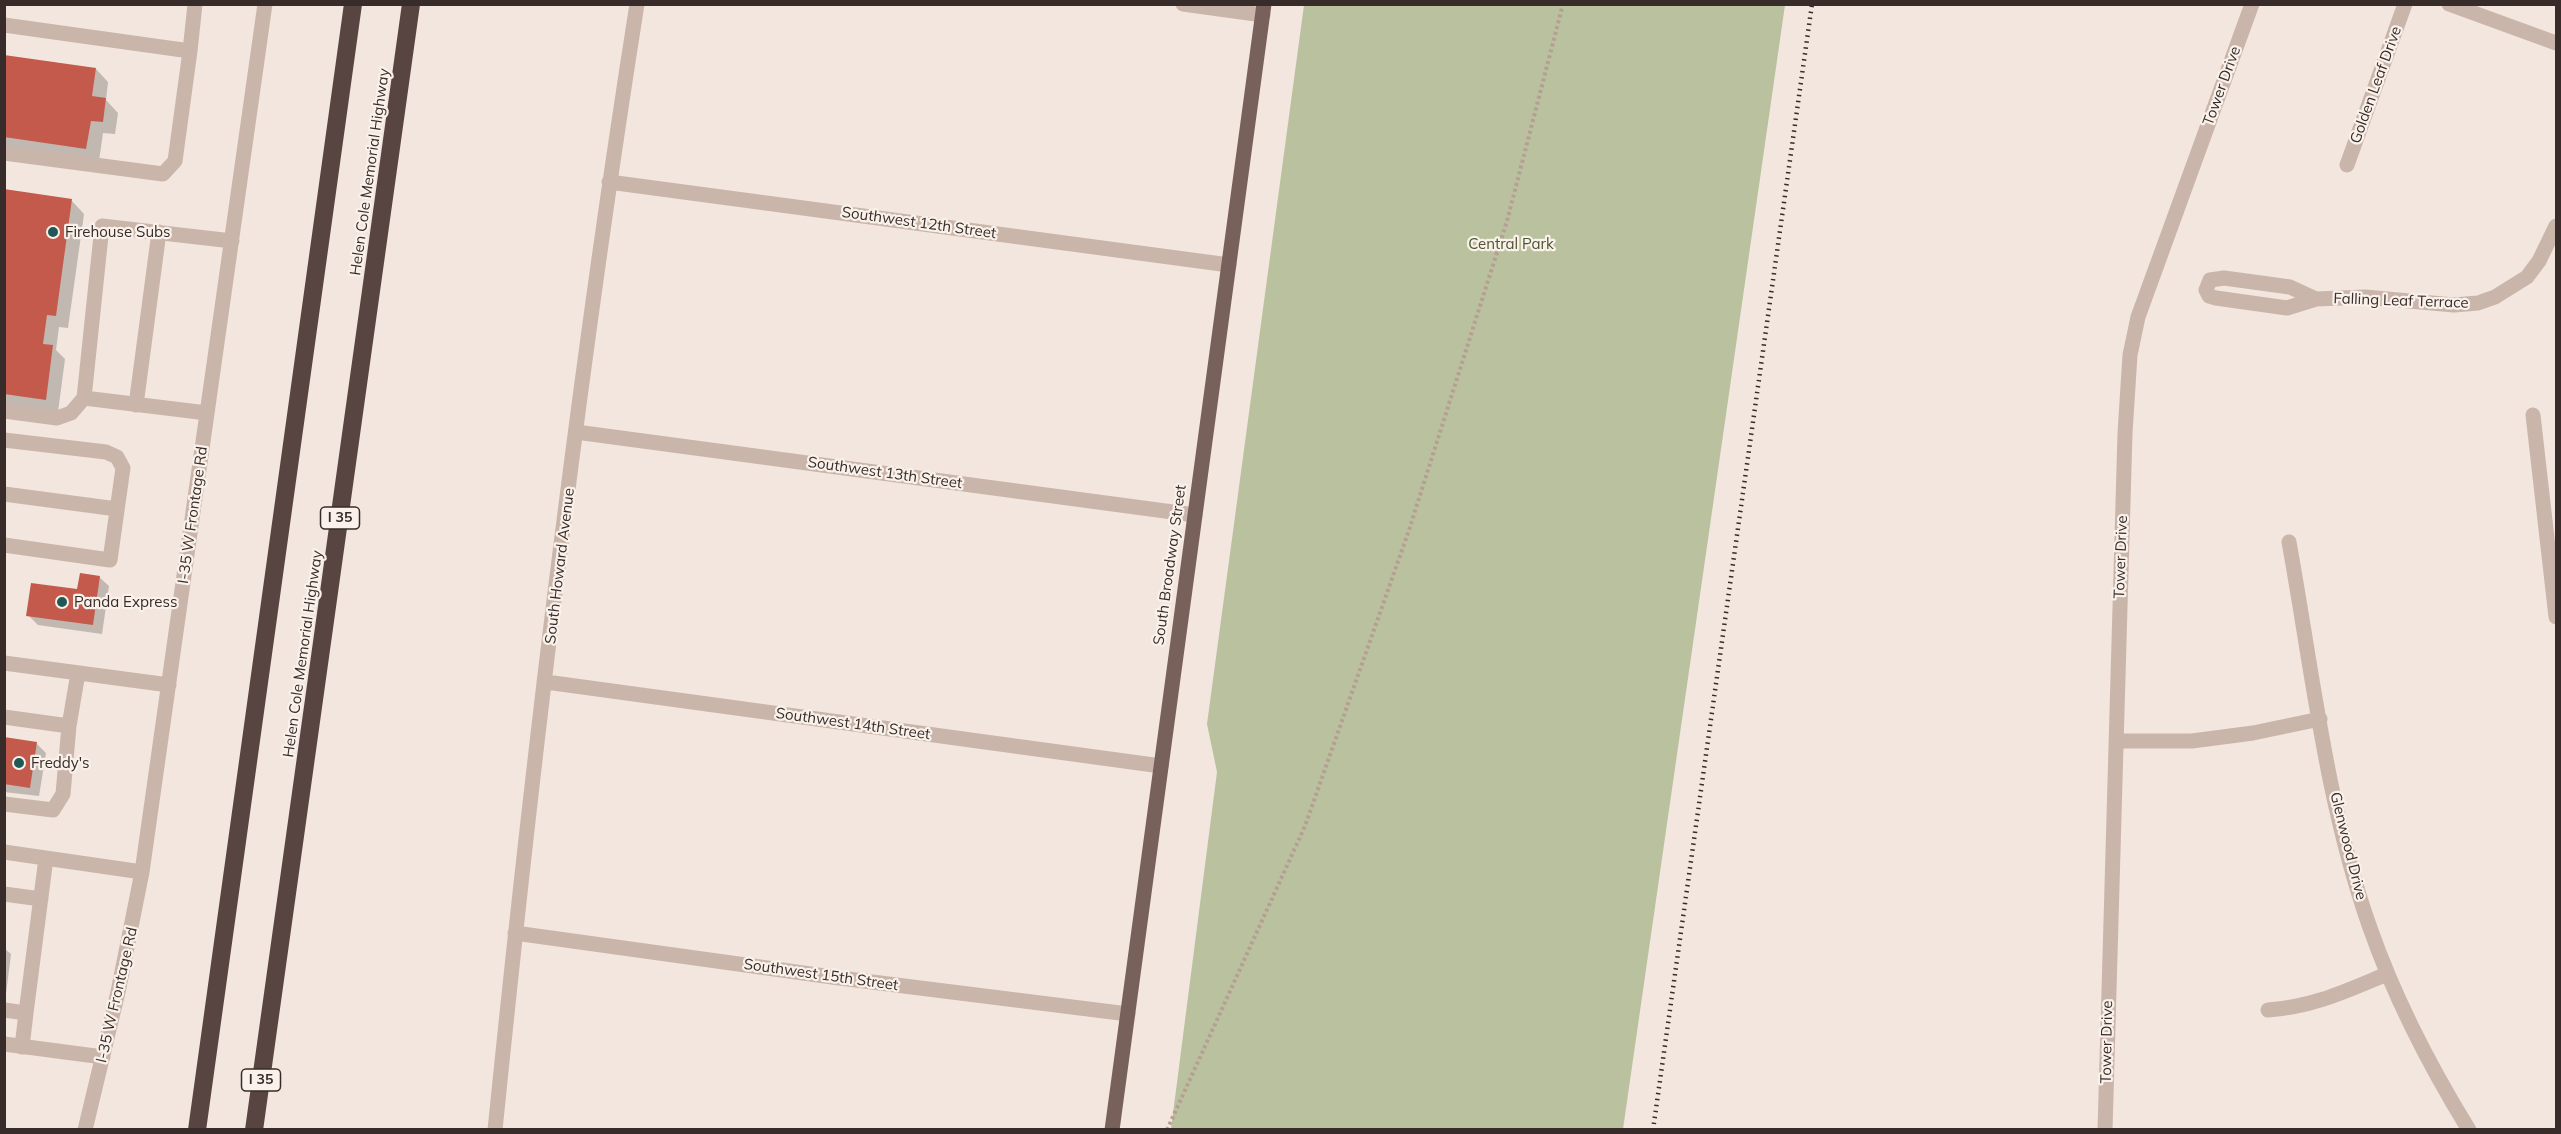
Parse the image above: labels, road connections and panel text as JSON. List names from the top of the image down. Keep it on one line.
{"streets":{"highway":["Helen Cole Memorial Highway","I 35"],"main road":["South Broadway Street"],"street":["Golden Leaf Drive","Tower Drive","Southwest 12th Street","Falling Leaf Terrace","Southwest 13th Street","I-35 W Frontage Rd","South Howard Avenue","Southwest 14th Street","Glenwood Drive","Southwest 15th Street"]},"crossings":[["Southwest 12th Street","South Broadway Street"],["Southwest 12th Street","South Howard Avenue"],["Southwest 13th Street","South Broadway Street"],["Southwest 13th Street","South Howard Avenue"],["South Broadway Street","Southwest 14th Street"],["South Broadway Street","Southwest 15th Street"],["South Howard Avenue","Southwest 14th Street"],["South Howard Avenue","Southwest 15th Street"]],"parks":["Central Park"],"places":["Firehouse Subs","Panda Express","Freddy's"]}
